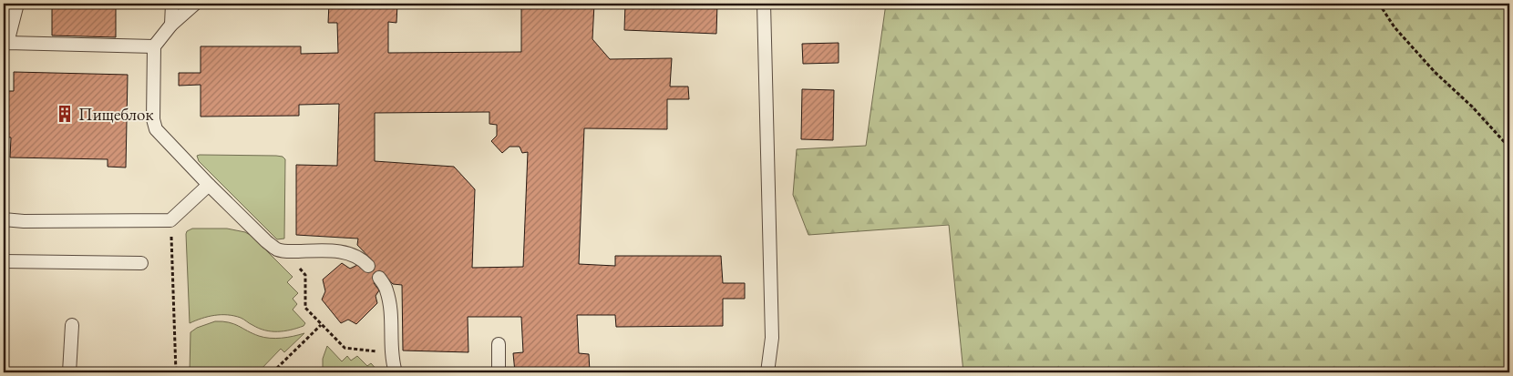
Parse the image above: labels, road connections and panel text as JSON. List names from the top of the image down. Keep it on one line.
{"places":{"building":["Пищеблок"]}}
